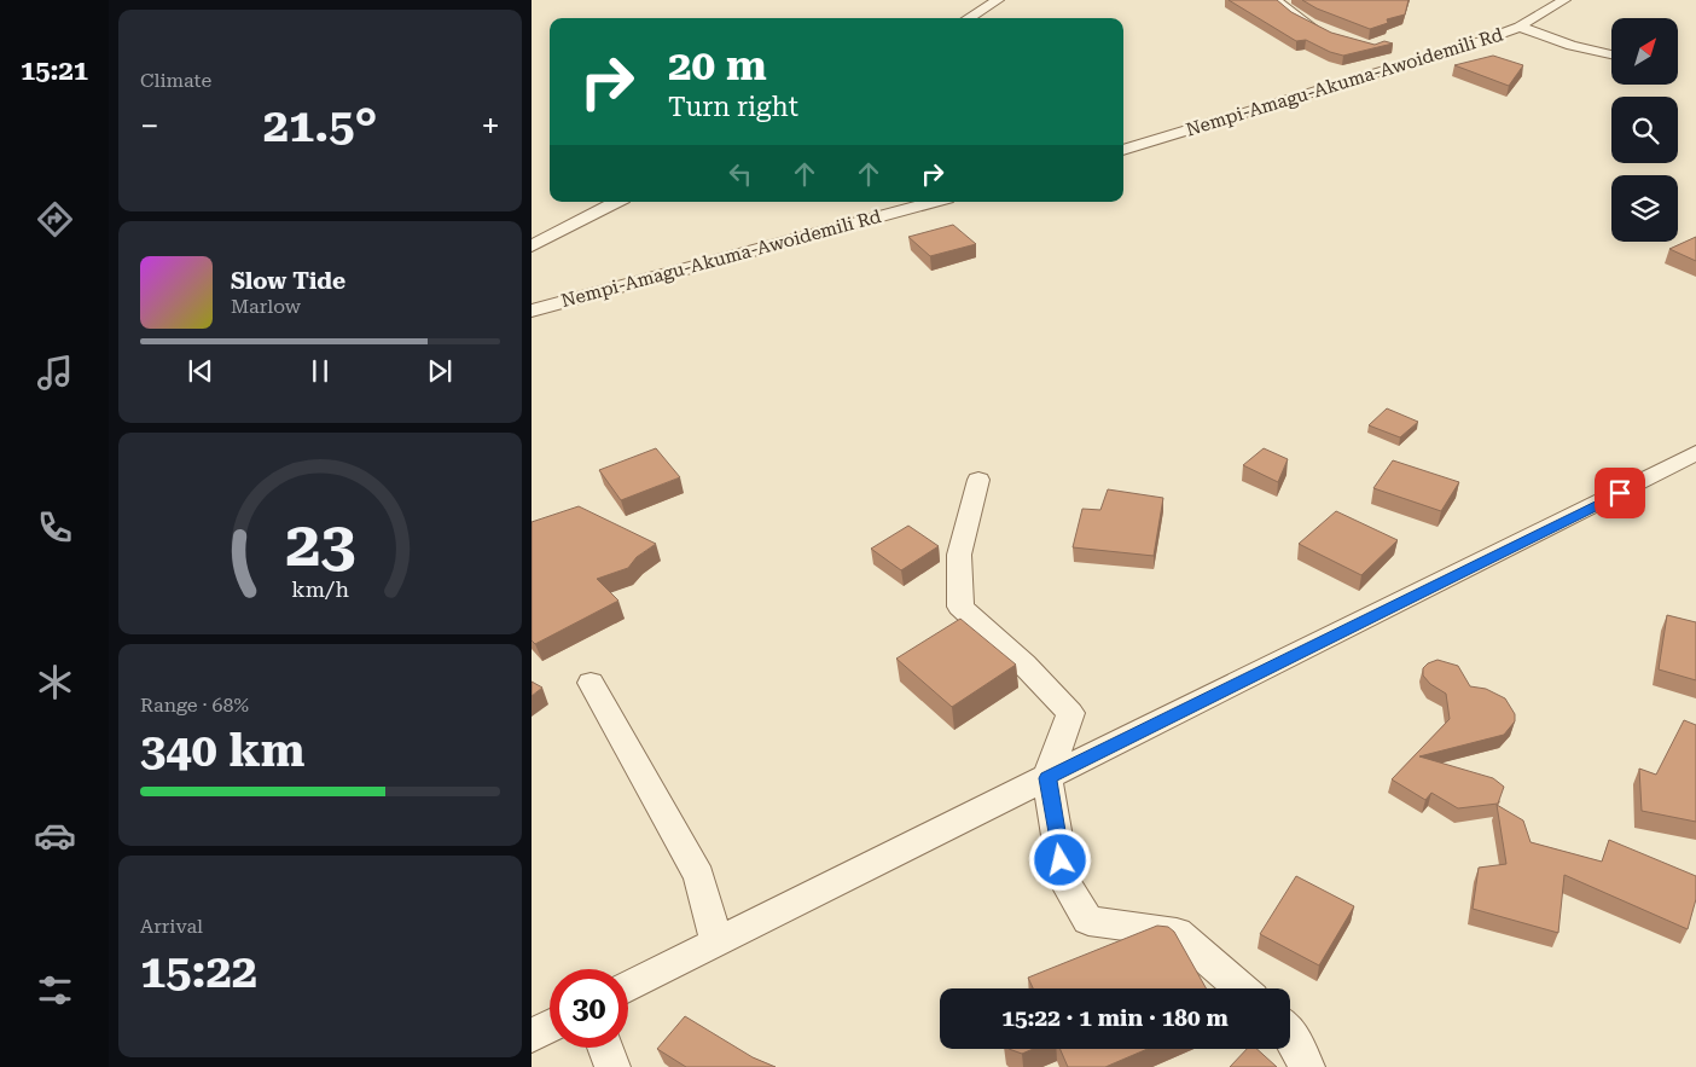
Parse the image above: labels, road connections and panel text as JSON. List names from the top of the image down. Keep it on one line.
{"streets":{"street":["Nempi-Amagu-Akuma-Awoidemili Rd"]},"north":"top right","page":{"tabs":"15:21","tile":["Climate",["Range · 68%","340 km"],["Arrival","15:22"]],"turn":["20 m","Turn right"],"heat":["−","21.5°","+"],"song":["Slow Tide","Marlow"],"limit":"30","trip":"15:22 · 1 min · 180 m","gauge":["23","km/h"]}}
